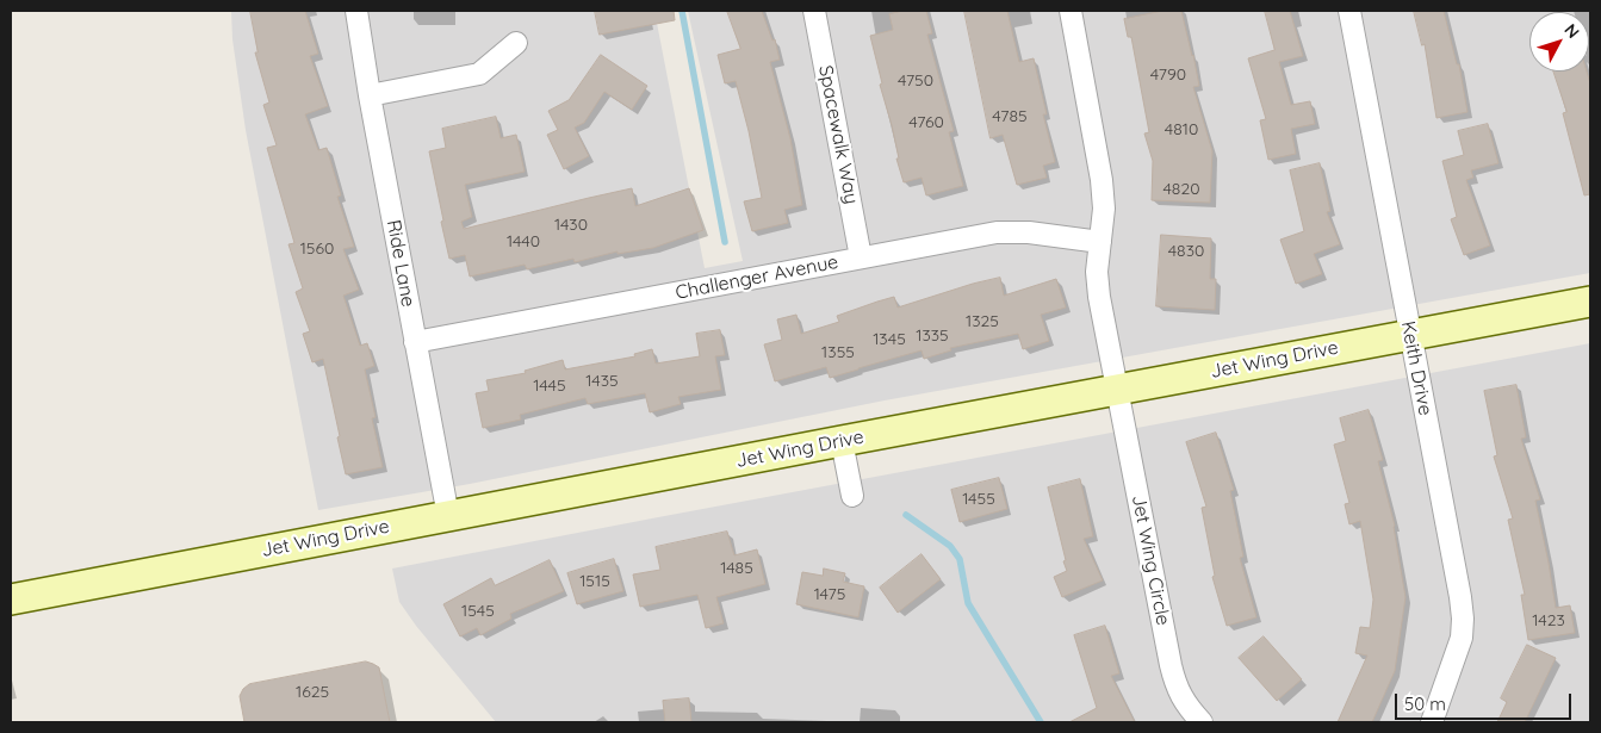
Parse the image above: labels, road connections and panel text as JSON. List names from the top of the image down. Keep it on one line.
{"streets":{"main road":["Jet Wing Drive"],"street":["Spacewalk Way","Ride Lane","Challenger Avenue","Keith Drive","Jet Wing Circle"]},"crossings":[["Spacewalk Way","Challenger Avenue"],["Ride Lane","Challenger Avenue"],["Ride Lane","Jet Wing Drive"],["Challenger Avenue","Jet Wing Circle"],["Jet Wing Drive","Keith Drive"],["Jet Wing Drive","Jet Wing Circle"]],"house_numbers":["4790","4750","4785","4760","4810","4820","1430","1440","1560","4830","1325","1335","1345","1355","1435","1445","1455","1485","1515","1475","1545","1423","1625"],"scale_bar":"50 m","north":"top right"}
